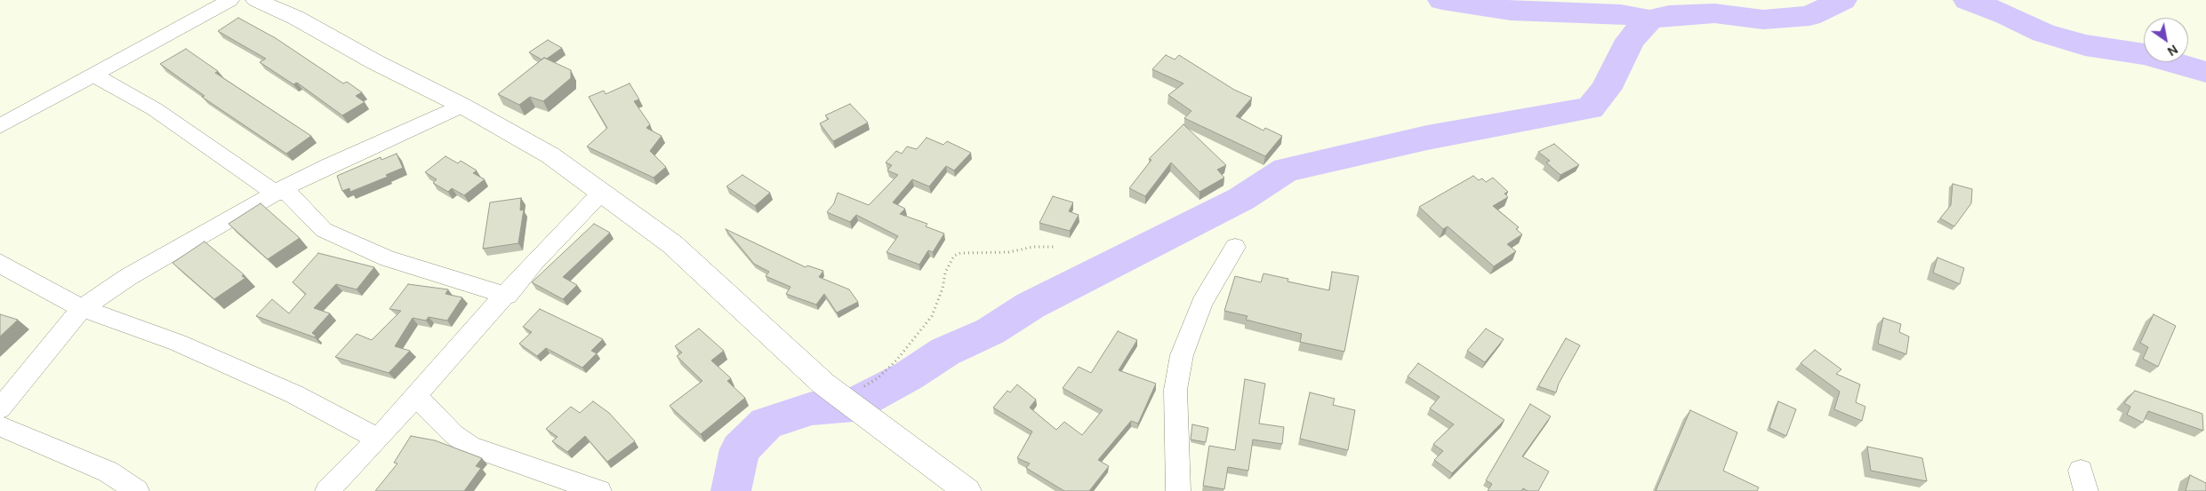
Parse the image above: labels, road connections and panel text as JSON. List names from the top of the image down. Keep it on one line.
{"north":"bottom right"}
